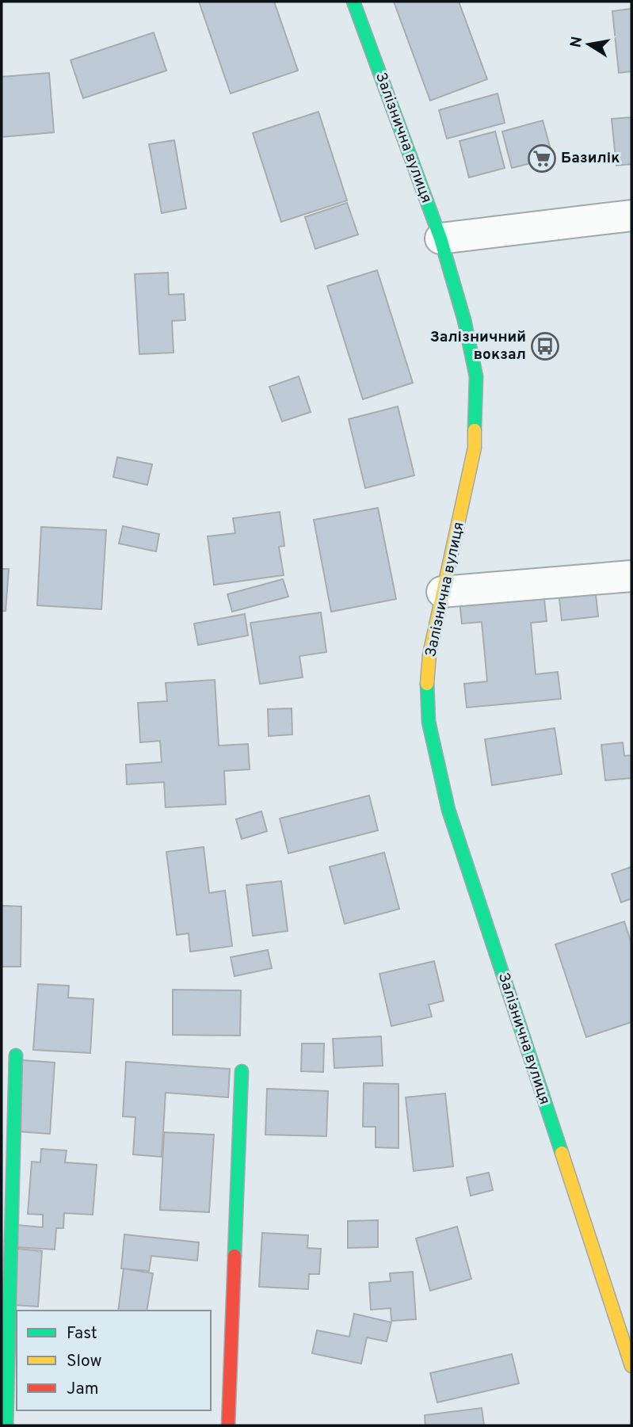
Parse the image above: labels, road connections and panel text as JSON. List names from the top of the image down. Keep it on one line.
{"streets":{"main road":["Залізнична вулиця"]},"places":{"supermarket":["Базилік"],"bus stop":["Залізничний вокзал"]},"legend":["Fast","Slow","Jam"],"north":"left"}
